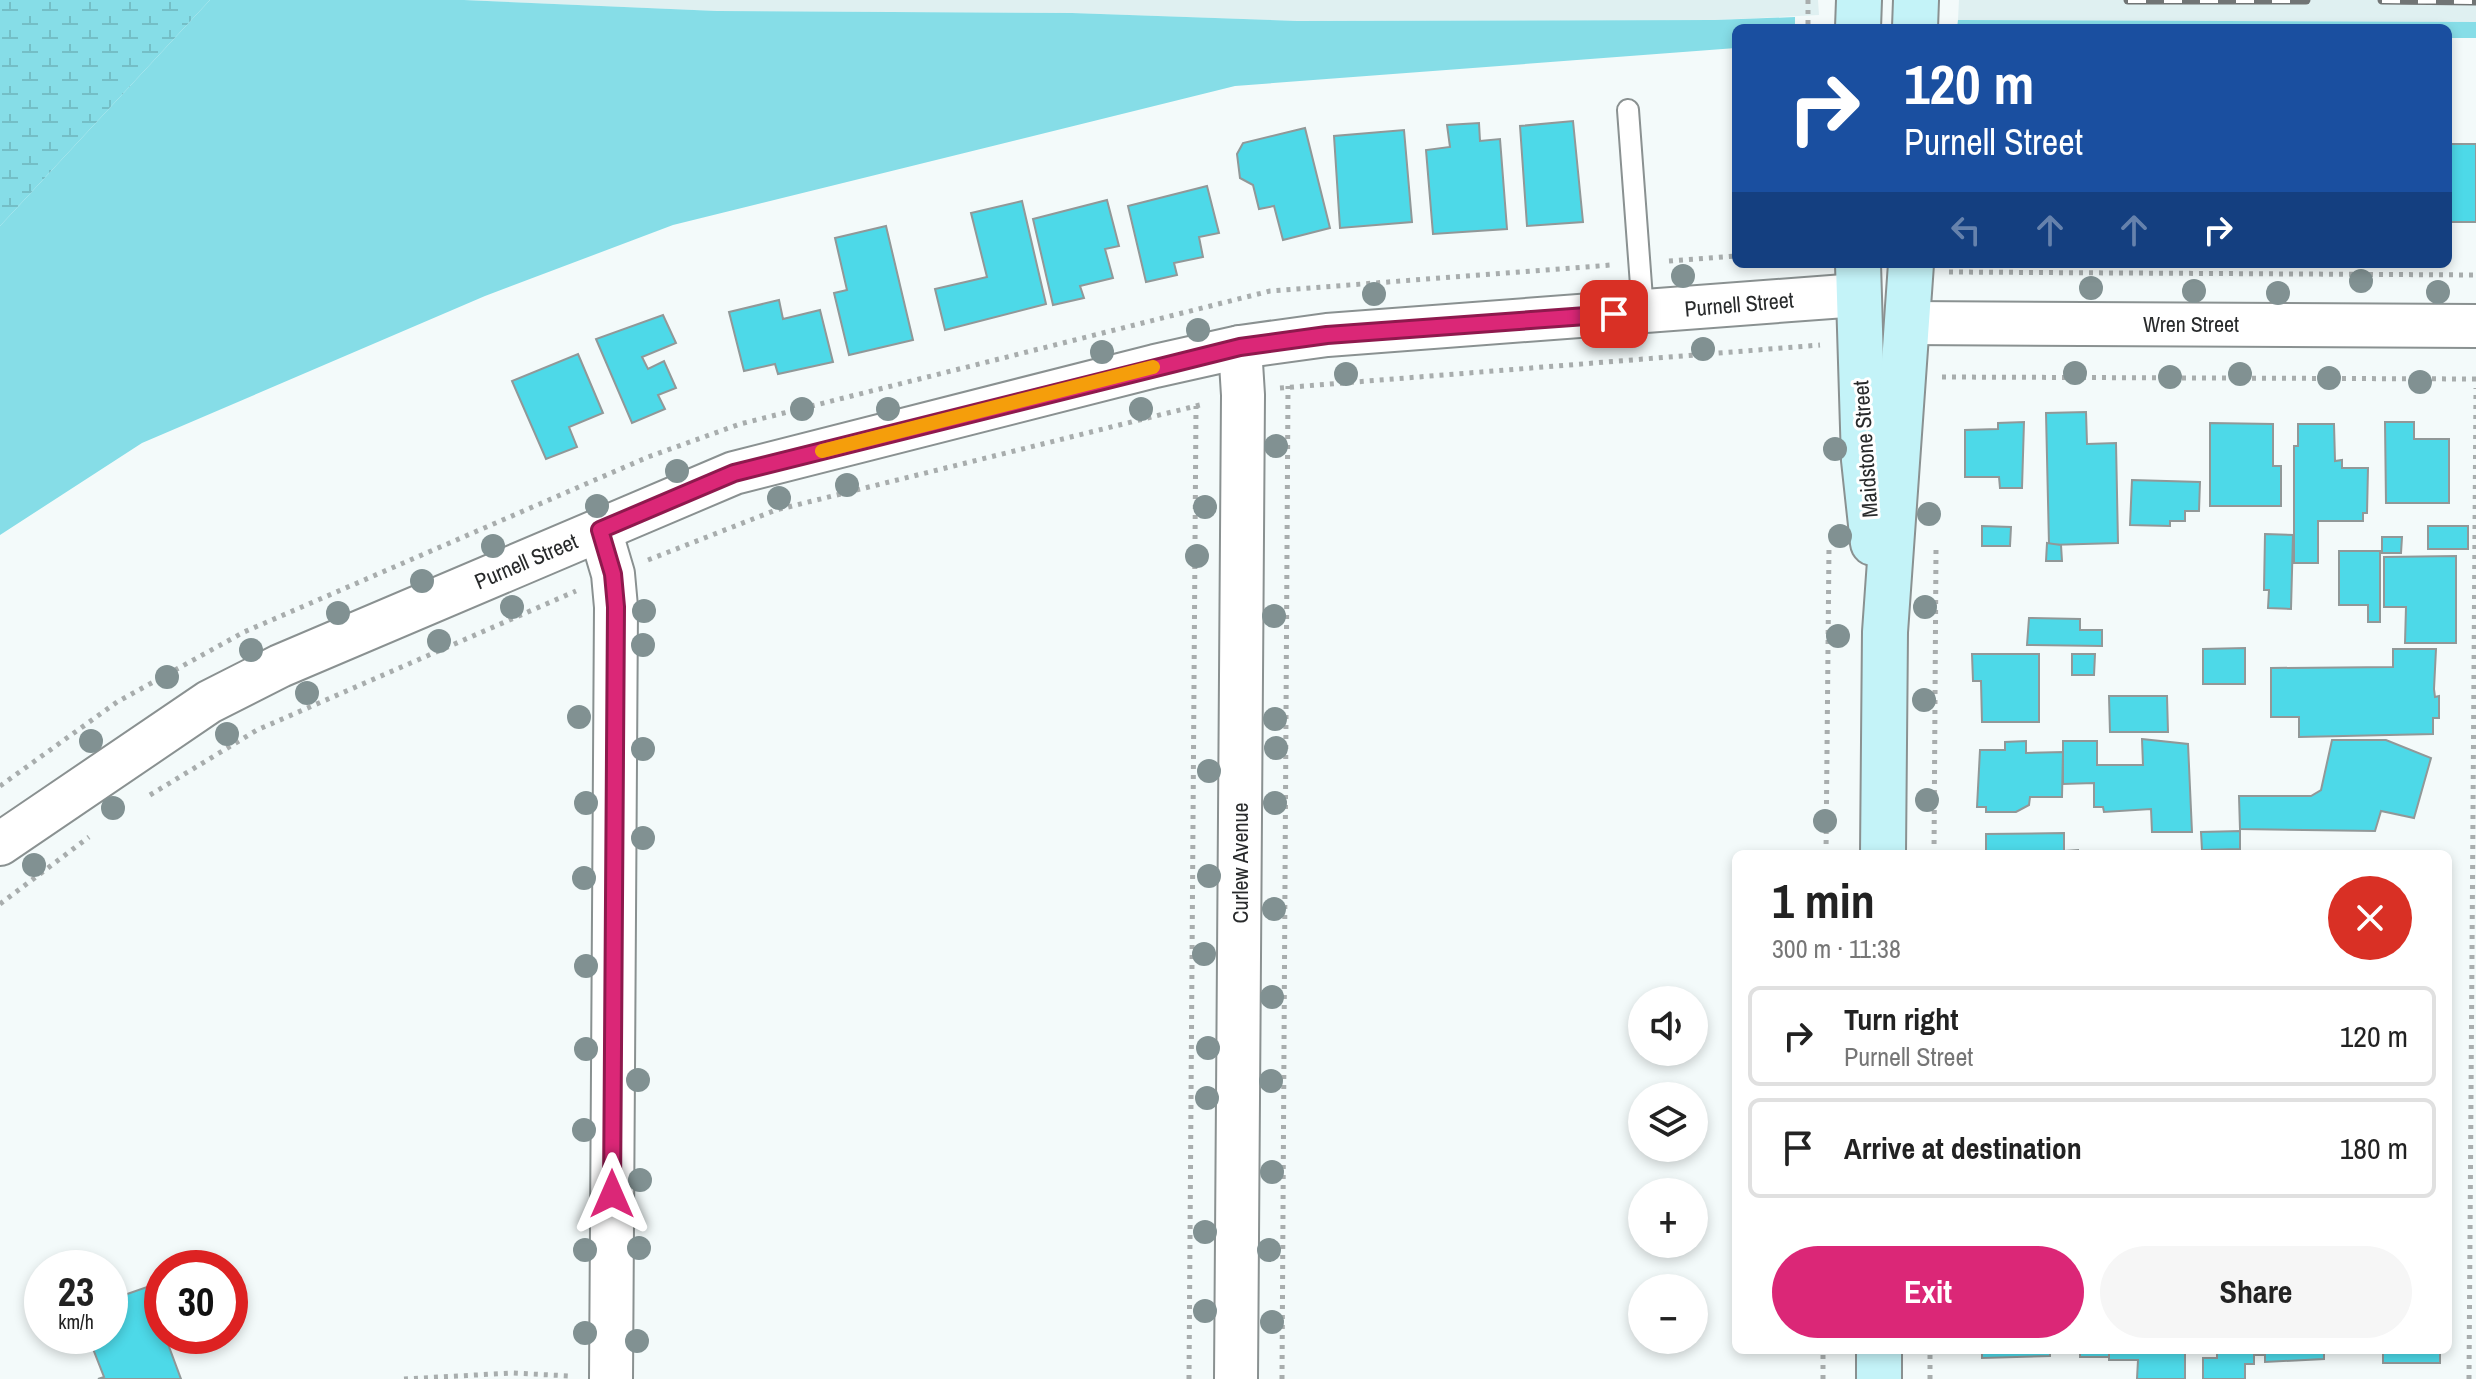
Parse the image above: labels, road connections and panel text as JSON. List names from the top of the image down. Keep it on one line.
{"streets":{"main road":["Maidstone Street"],"street":["Purnell Street","Wren Street","Curlew Avenue"]},"crossings":[["Purnell Street","Maidstone Street"],["Purnell Street","Curlew Avenue"],["Wren Street","Maidstone Street"]],"page":{"turn":["120 m","Purnell Street"],"heading":["1 min","300 m · 11:38"],"map_buttons":["+","−"],"list":[{"name":"Turn right","note":"Purnell Street","value":"120 m"},{"name":"Arrive at destination","value":"180 m"}],"buttons":["Exit","Share"],"speed":"23 km/h","limit":"30"}}
